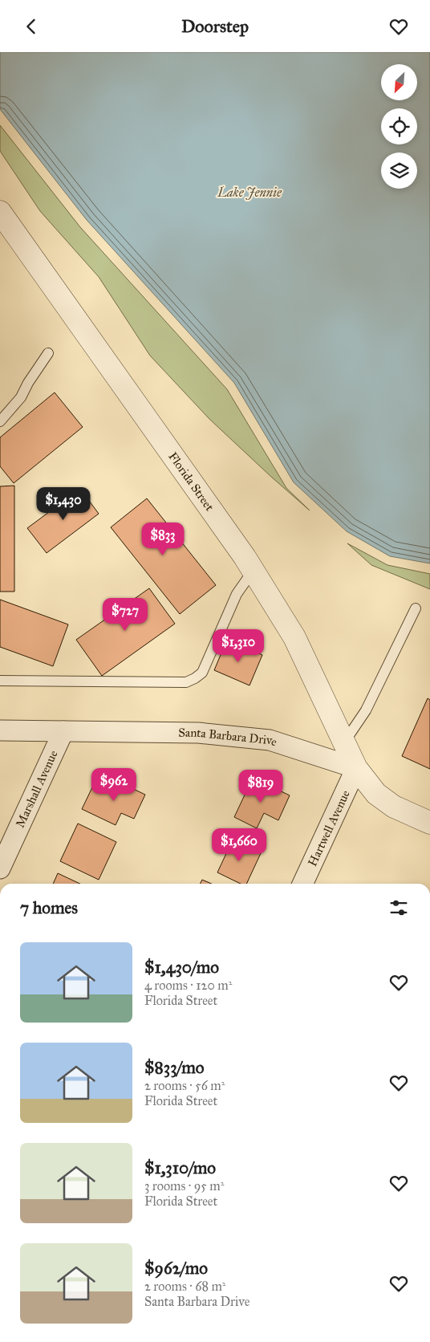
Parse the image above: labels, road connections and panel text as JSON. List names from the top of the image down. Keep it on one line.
{"streets":{"street":["Florida Street","Santa Barbara Drive","Marshall Avenue","Hartwell Avenue"]},"crossings":[["Florida Street","Santa Barbara Drive"],["Florida Street","Hartwell Avenue"],["Santa Barbara Drive","Marshall Avenue"],["Santa Barbara Drive","Hartwell Avenue"]],"water":["Lake Jennie"],"north":"bottom left","page":{"header":"Doorstep","price":["$1,430","$833","$727","$1,310","$962","$819","$1,660"],"heading":"7 homes","list":[{"name":"$1,430/mo","note":"4 rooms · 120 m² · Florida Street"},{"name":"$833/mo","note":"2 rooms · 56 m² · Florida Street"},{"name":"$1,310/mo","note":"3 rooms · 95 m² · Florida Street"},{"name":"$962/mo","note":"2 rooms · 68 m² · Santa Barbara Drive"}]}}
